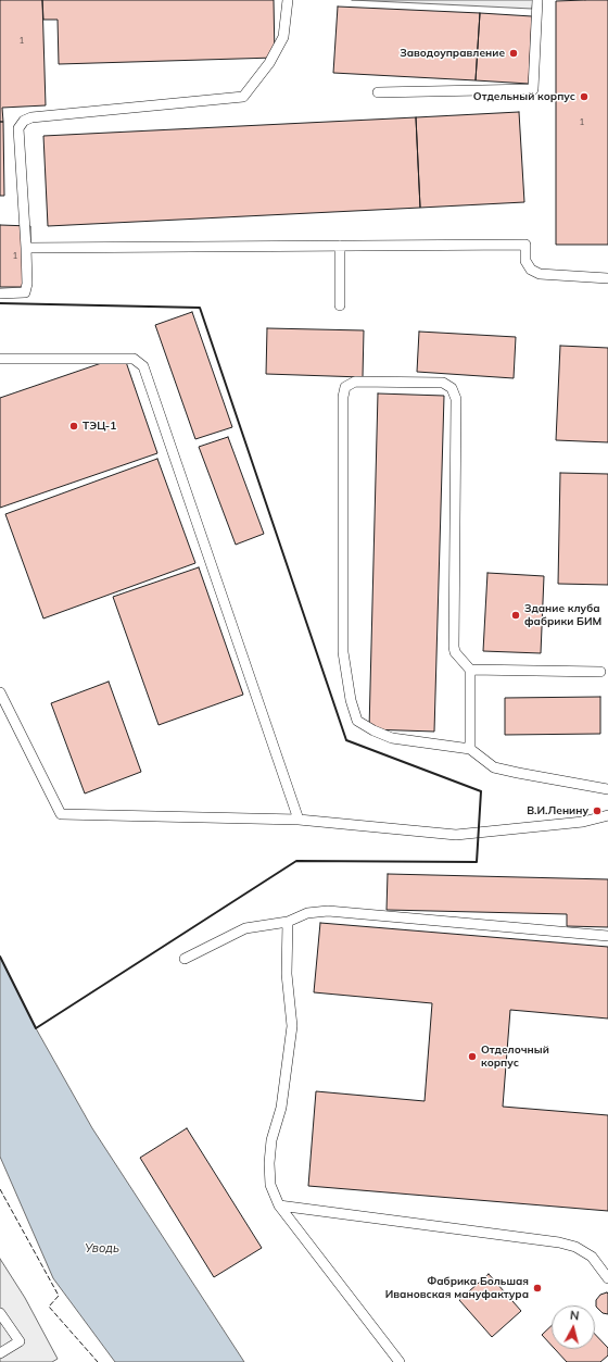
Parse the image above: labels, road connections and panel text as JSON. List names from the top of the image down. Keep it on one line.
{"water":["Уводь"],"places":["Заводоуправление","Отдельный корпус","ТЭЦ-1","Здание клуба фабрики БИМ","В.И.Ленину","Отделочный корпус","Фабрика Большая Ивановская мануфактура"],"house_numbers":["1","1","1"],"north":"top"}
